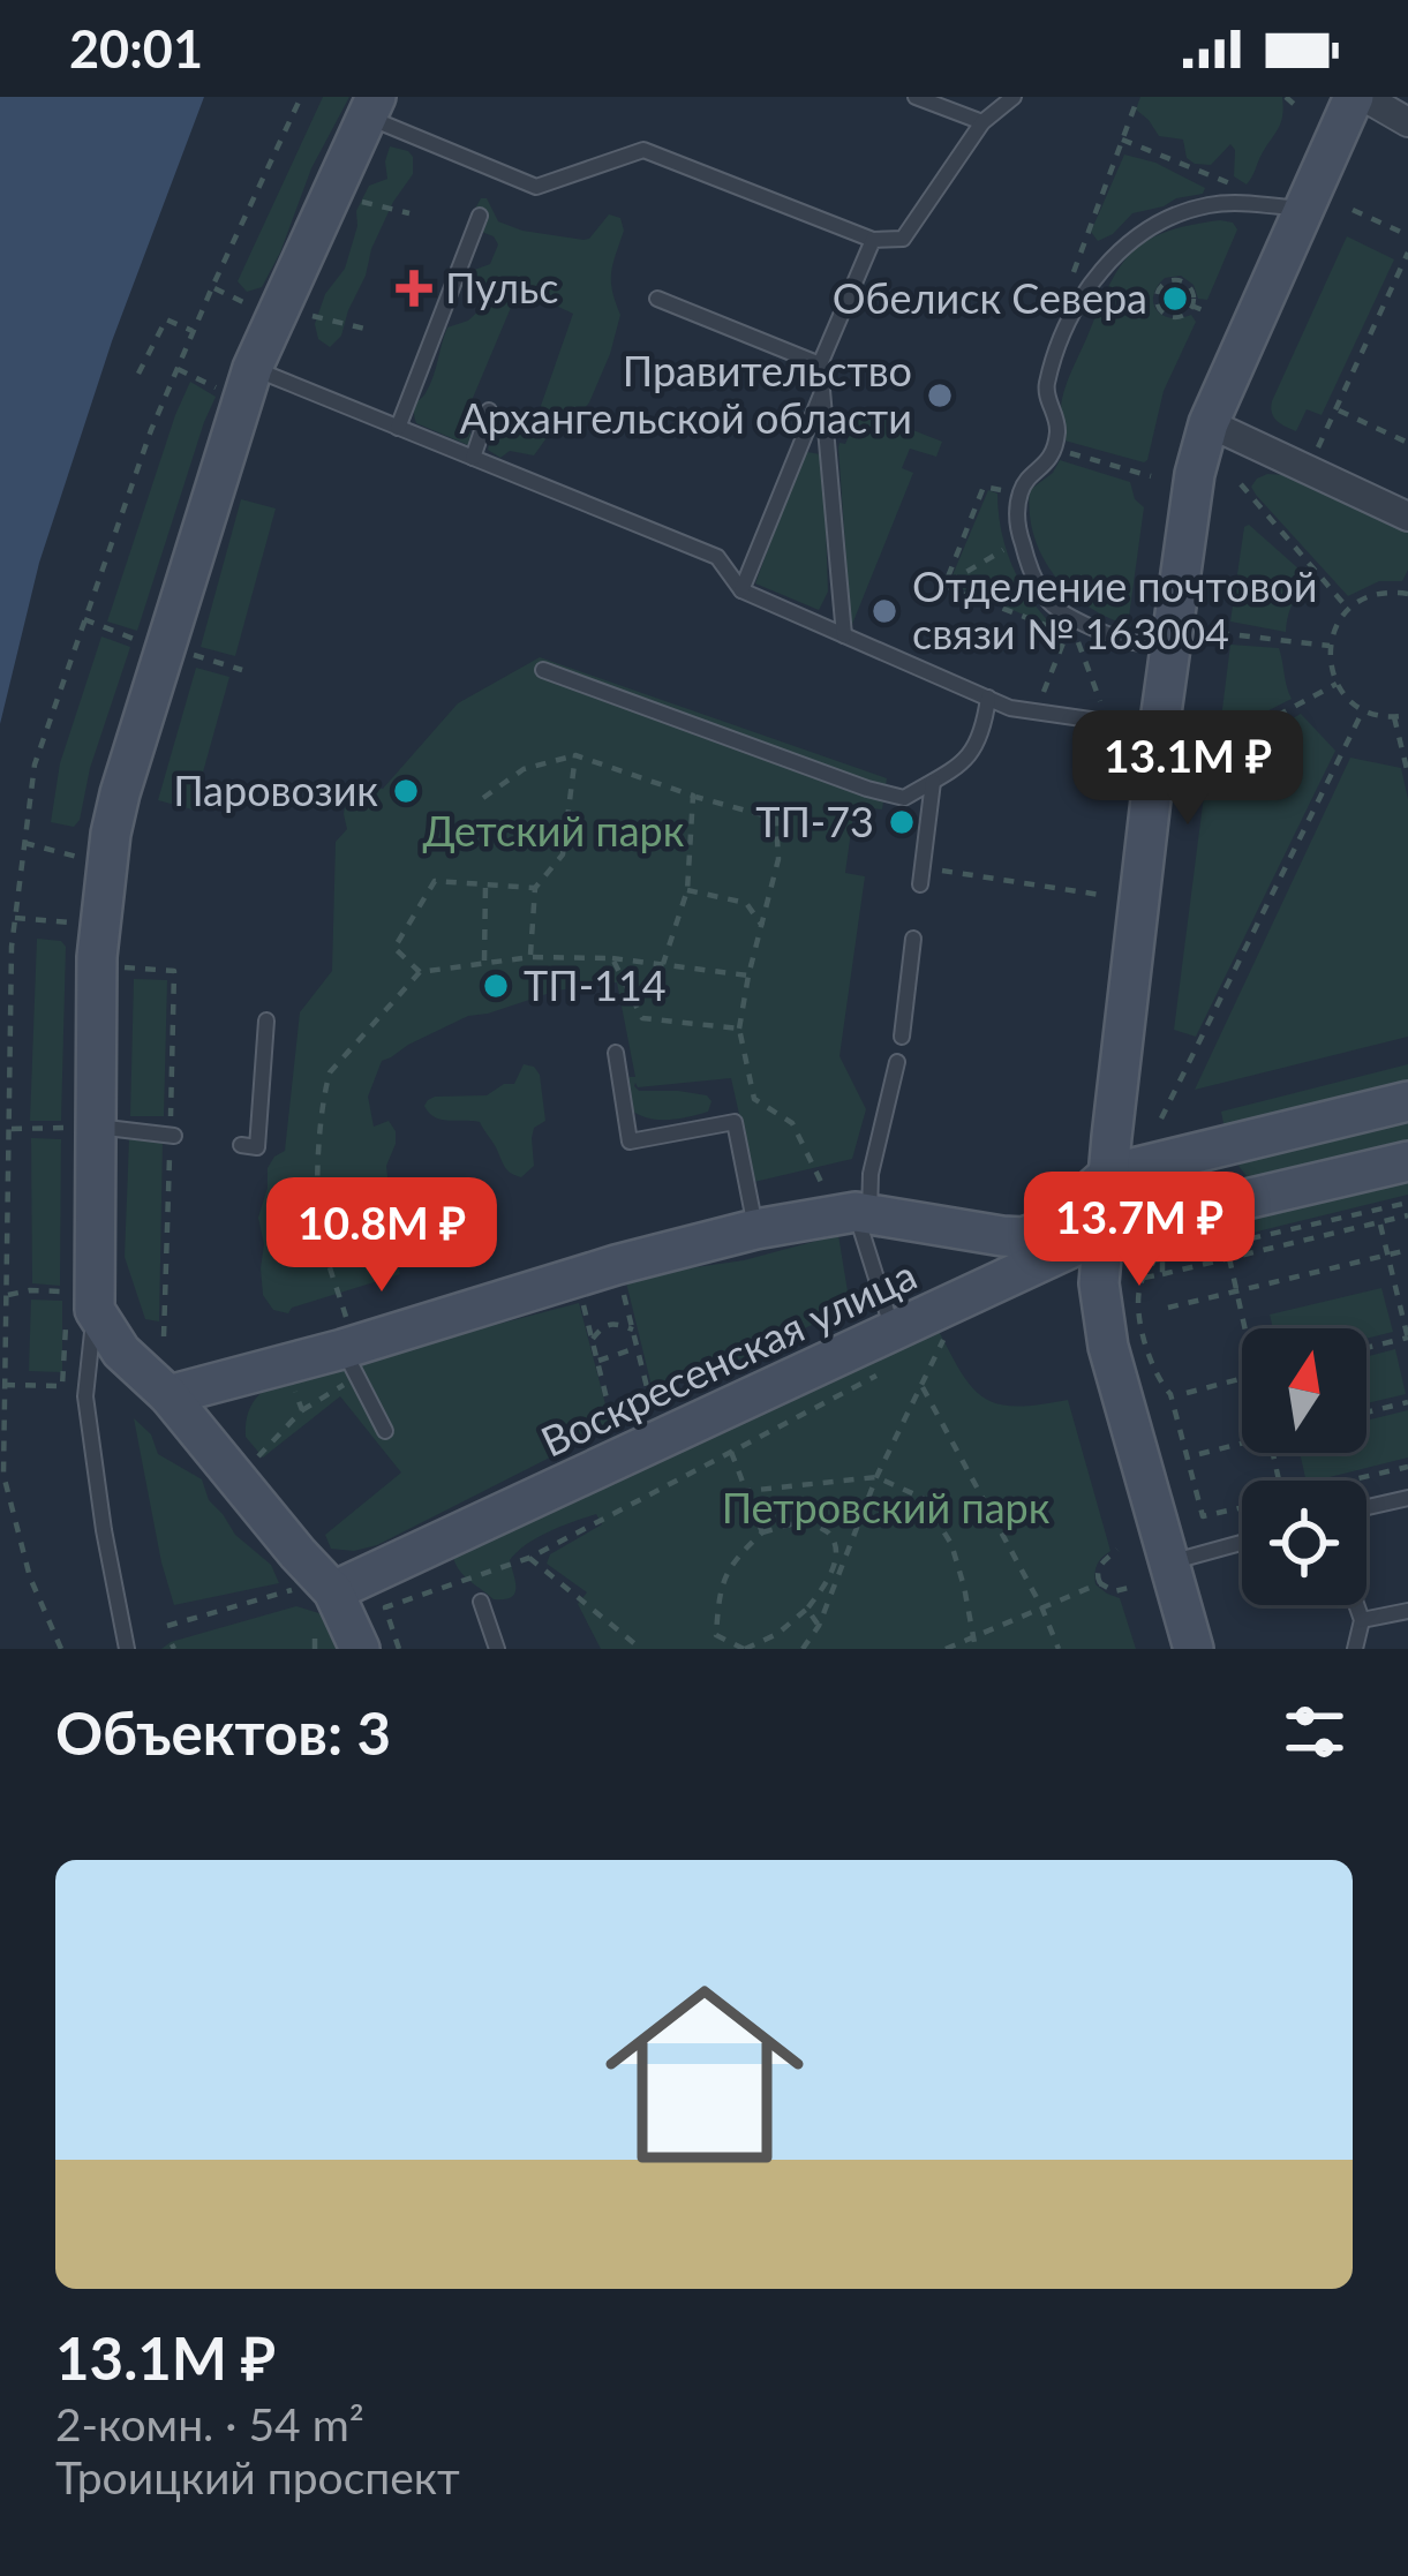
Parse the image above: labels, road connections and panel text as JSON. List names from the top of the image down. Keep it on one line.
{"streets":{"street":["Воскресенская улица"]},"parks":["Детский парк","Петровский парк"],"places":{"health":["Пульс"],"other":["Обелиск Севера","Правительство Архангельской области","Отделение почтовой связи № 163004","Паровозик","ТП-73","ТП-114"]},"north":"top","page":{"status":"20:01","price":["13.1M ₽","13.7M ₽","10.8M ₽"],"heading":"Объектов: 3","list":[{"name":"13.1M ₽","note":"2-комн. · 54 m² · Троицкий проспект"}]}}
